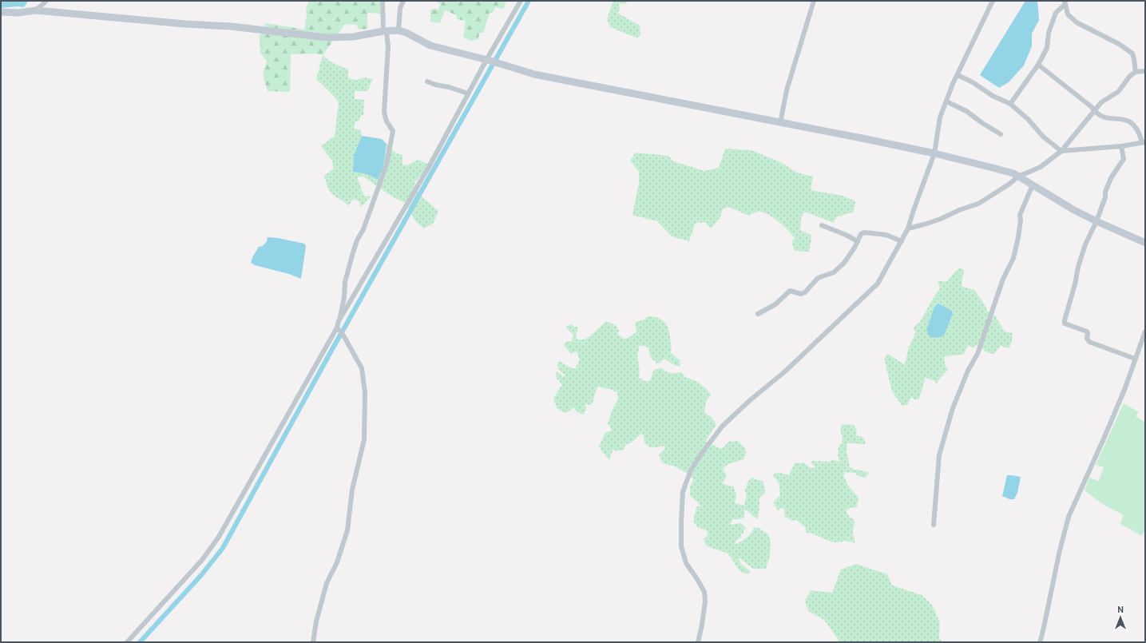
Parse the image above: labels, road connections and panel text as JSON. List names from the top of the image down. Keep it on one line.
{"north":"top"}
